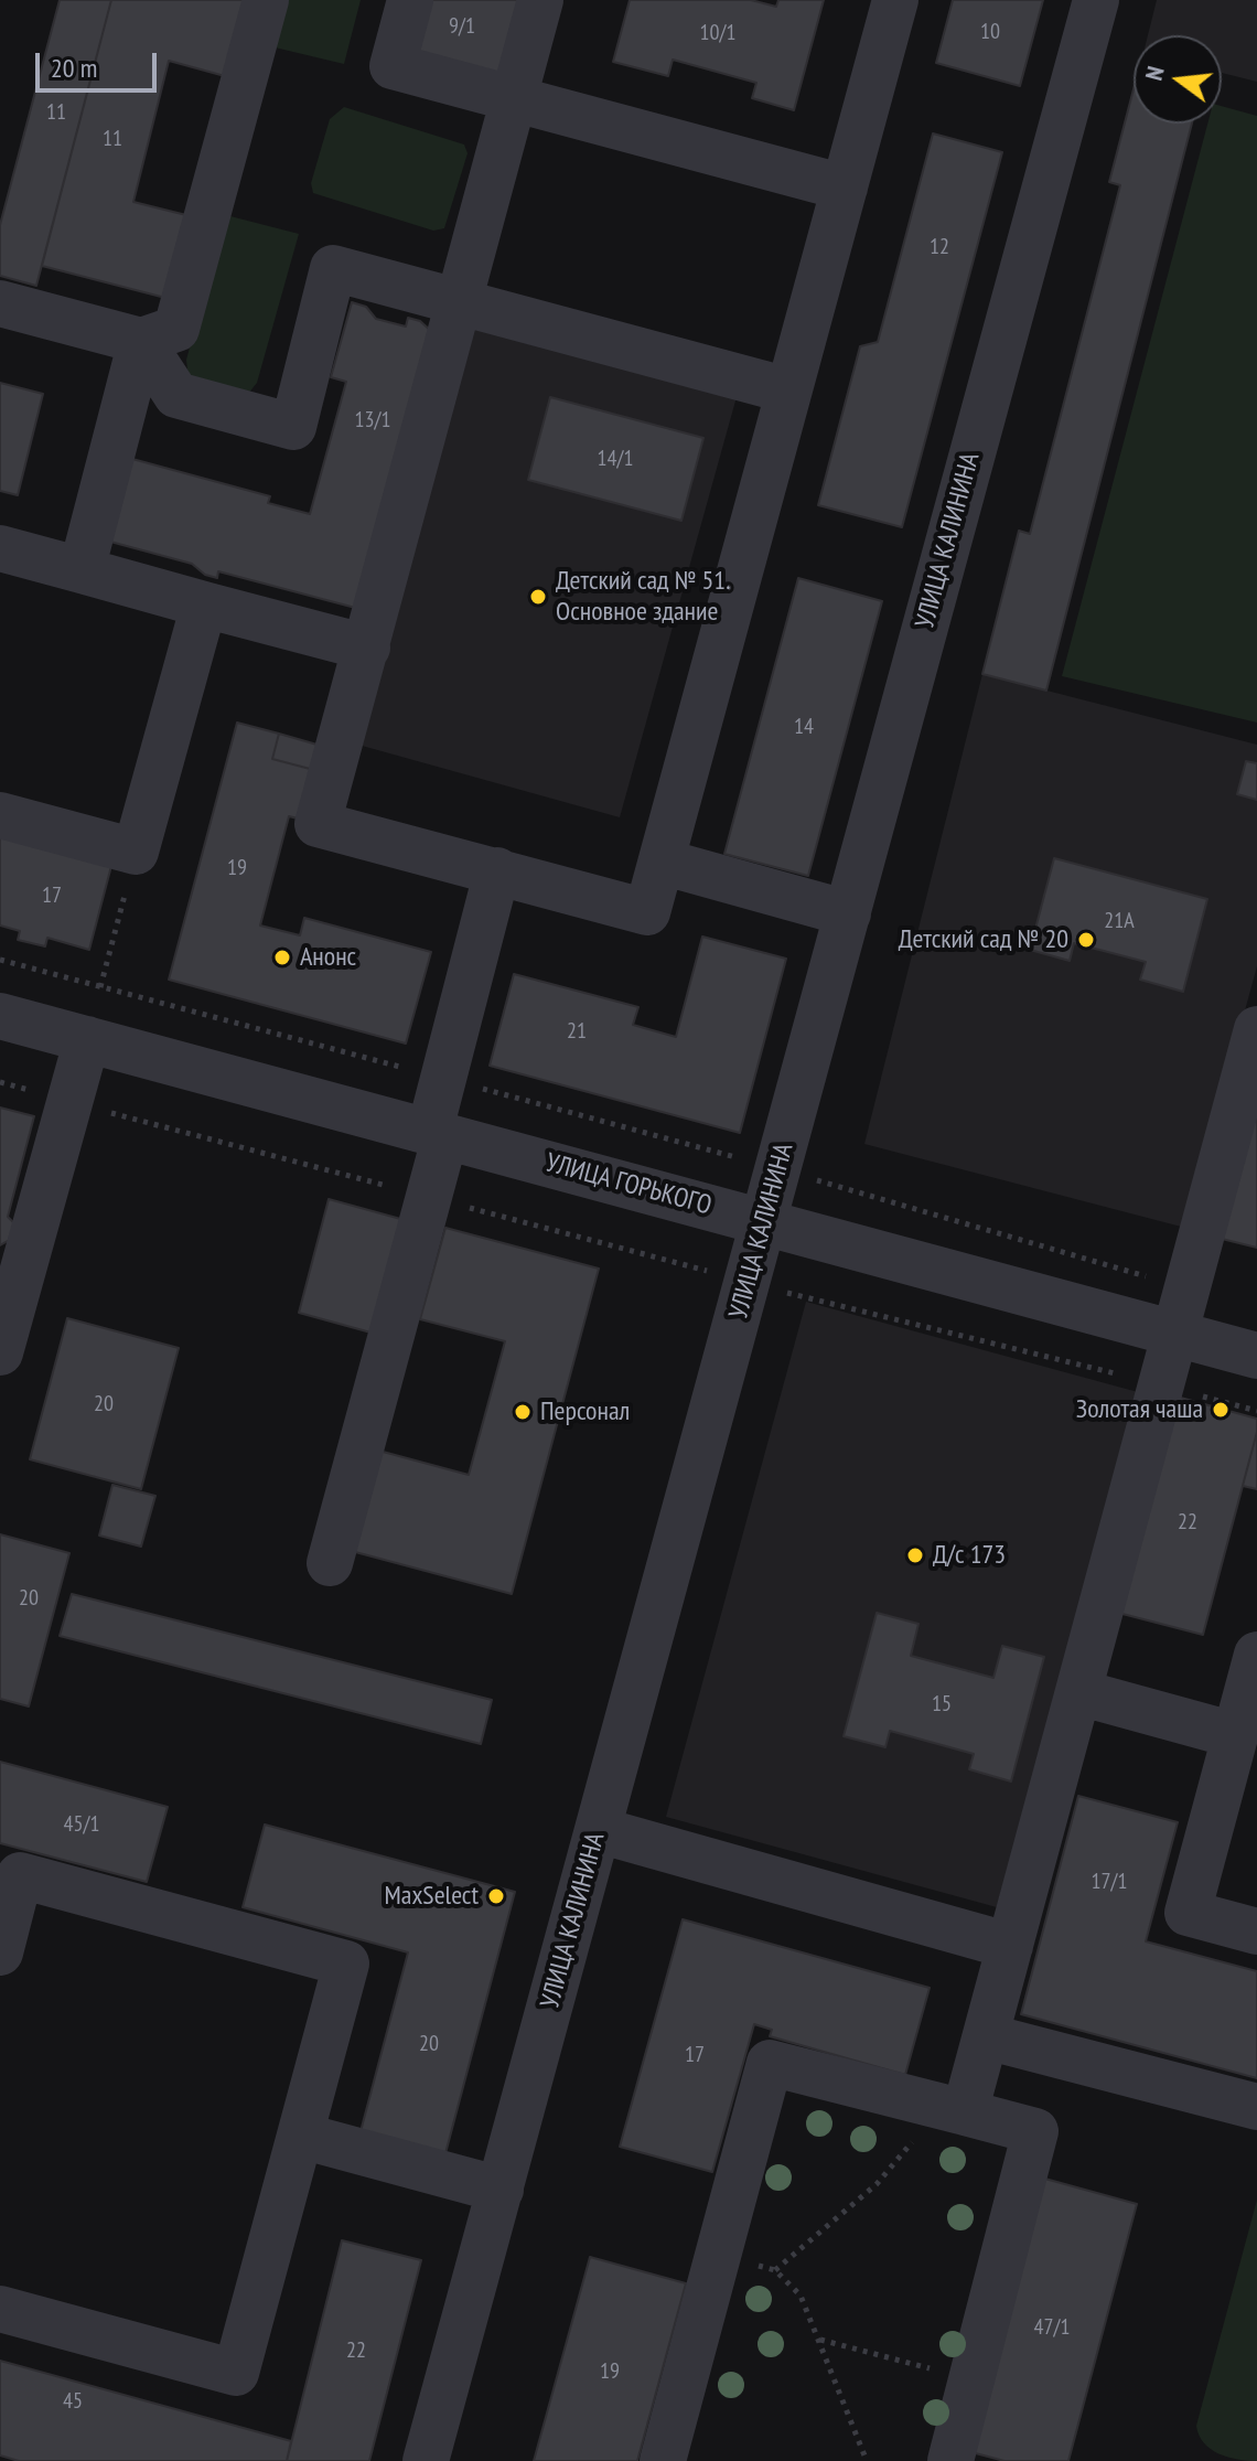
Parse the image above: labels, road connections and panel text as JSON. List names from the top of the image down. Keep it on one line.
{"streets":{"street":["УЛИЦА КАЛИНИНА","УЛИЦА ГОРЬКОГО"]},"crossings":[["УЛИЦА КАЛИНИНА","УЛИЦА ГОРЬКОГО"]],"places":["Детский сад № 51. Основное здание","Детский сад № 20","Анонс","Золотая чаша","Персонал","Д/с 173","MaxSelect"],"house_numbers":["9/1","10","10/1","11","11","12","13/1","14/1","14","19","17","21А","21","20","22","20","15","45/1","17/1","20","17","47/1","22","19","45"],"scale_bar":"20 m","north":"left"}
